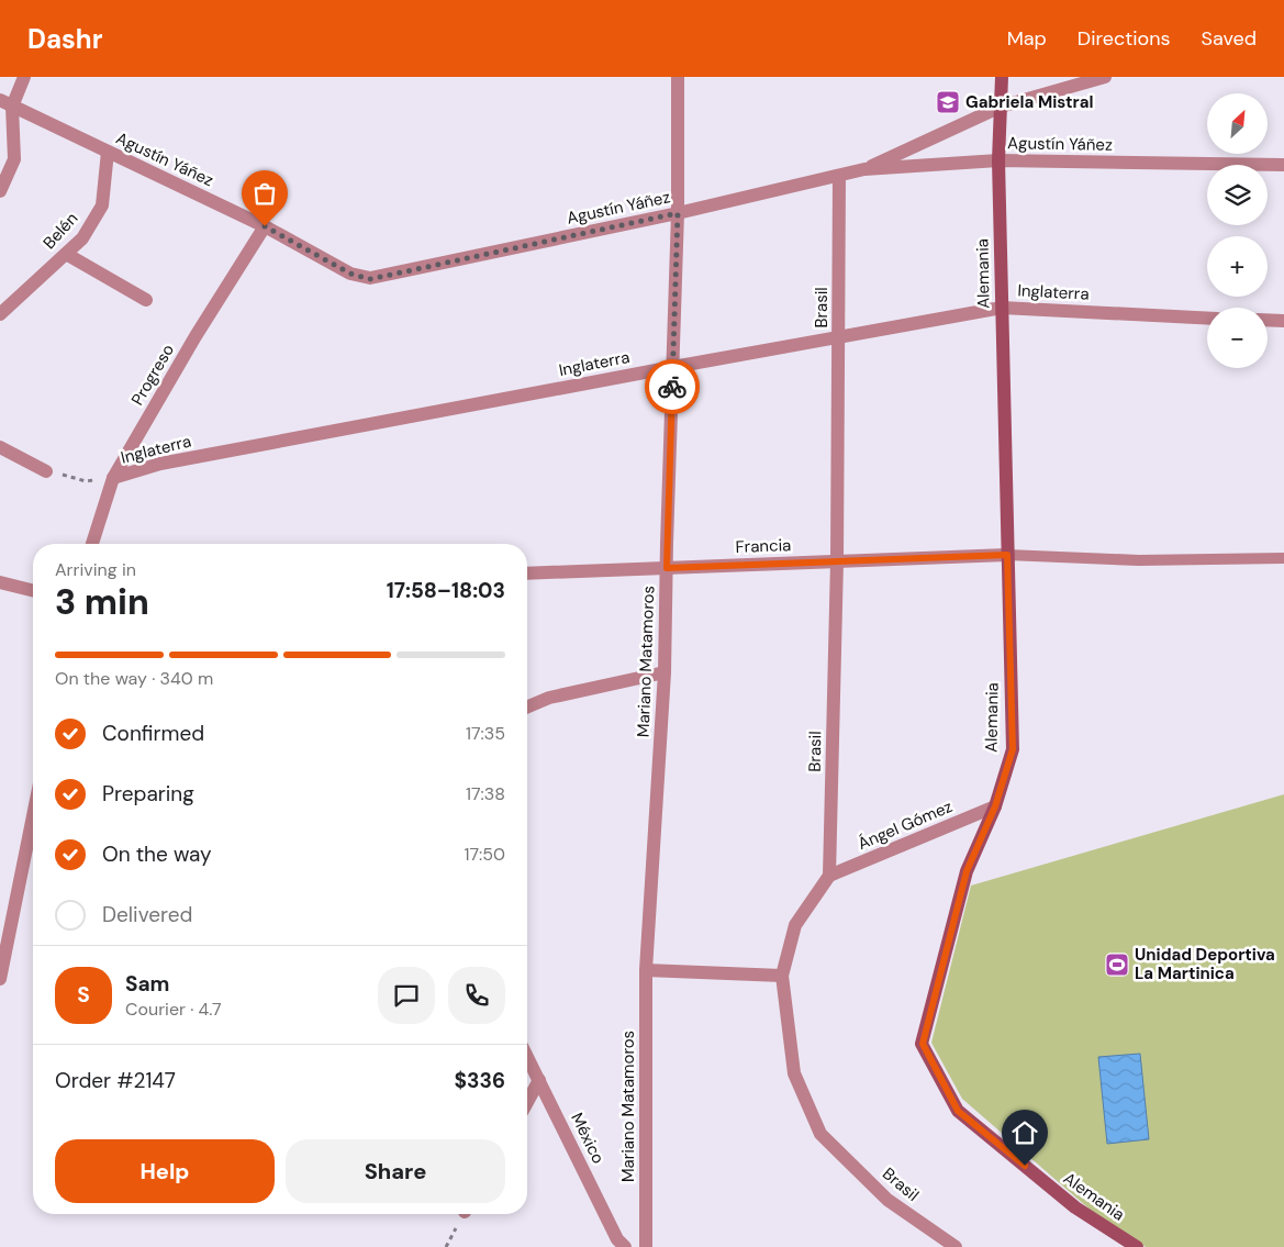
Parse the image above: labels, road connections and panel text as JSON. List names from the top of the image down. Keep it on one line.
{"streets":{"street":["Agustín Yáñez","Belén","Alemania","Inglaterra","Brasil","Progreso","Francia","Mariano Matamoros","Ángel Gómez","México"]},"crossings":[["Agustín Yáñez","Belén"],["Agustín Yáñez","Alemania"],["Agustín Yáñez","Brasil"],["Agustín Yáñez","Progreso"],["Agustín Yáñez","Mariano Matamoros"],["Alemania","Inglaterra"],["Alemania","Francia"],["Alemania","Ángel Gómez"],["Inglaterra","Brasil"],["Inglaterra","Progreso"],["Inglaterra","Mariano Matamoros"],["Brasil","Francia"],["Brasil","Ángel Gómez"],["Francia","Mariano Matamoros"]],"places":{"school or university":["Gabriela Mistral"],"sports":["Unidad Deportiva La Martinica"]},"north":"top right","page":{"header":"Dashr","nav":["Map","Directions","Saved"],"map_buttons":["+","−"],"heading":["3 min","Arriving in","17:58–18:03"],"panel":["Sam","Courier · 4.7","Order #2147","$336"],"bar":"On the way · 340 m","list":[["Confirmed","17:35"],["Preparing","17:38"],["On the way","17:50"],"Delivered"],"round":"S","buttons":["Help","Share"]}}
